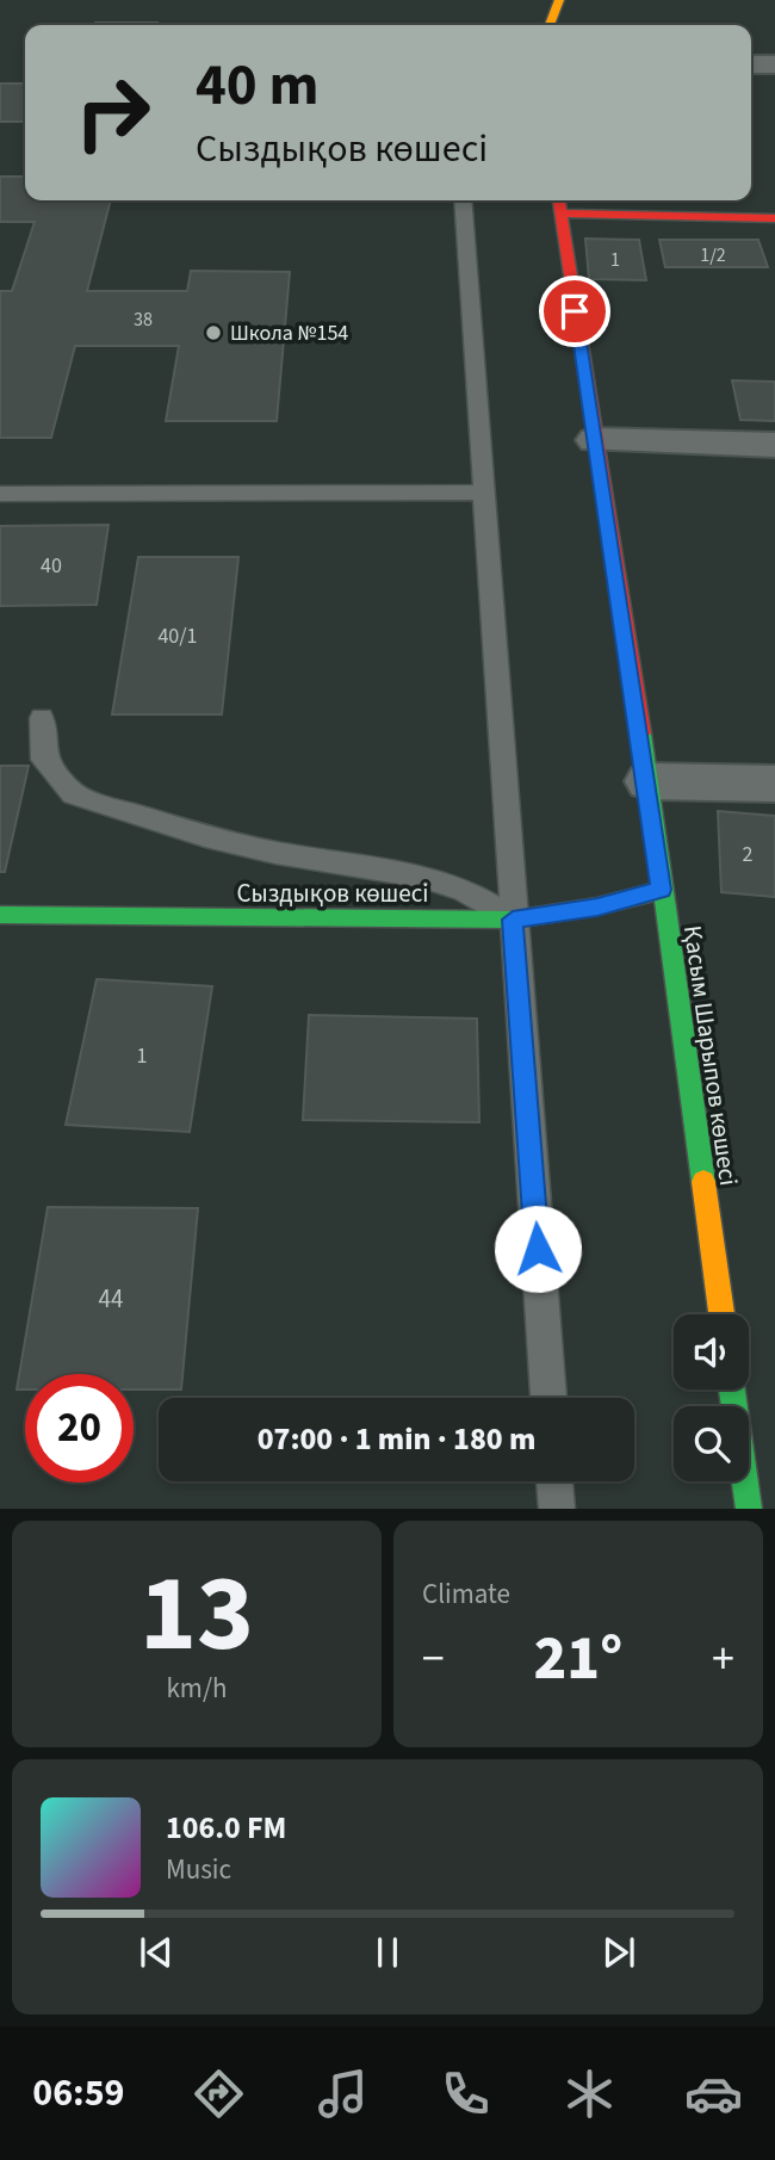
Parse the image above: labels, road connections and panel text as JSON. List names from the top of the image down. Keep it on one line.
{"streets":{"street":["Сыздықов көшесі","Қасым Шарыпов көшесі"]},"crossings":[["Сыздықов көшесі","Қасым Шарыпов көшесі"]],"places":["Школа №154"],"house_numbers":["1/2","1","38","40","40/1","2","1","44"],"page":{"turn":["40 m","Сыздықов көшесі"],"limit":"20","trip":"07:00 · 1 min · 180 m","tile":[["13","km/h"],"Climate"],"heat":["−","21°","+"],"song":["106.0 FM","Music"],"tabs":"06:59"}}
